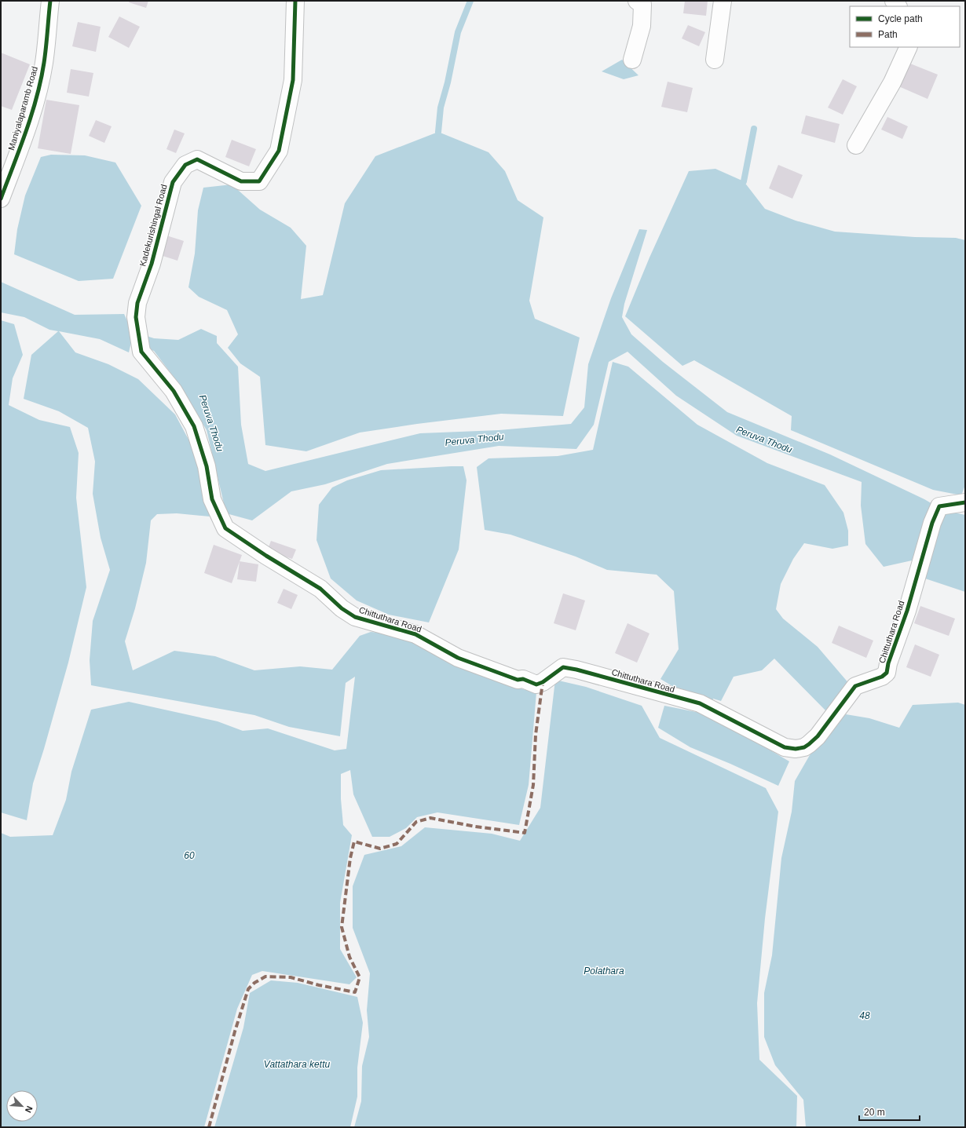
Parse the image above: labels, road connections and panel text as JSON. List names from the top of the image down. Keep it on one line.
{"streets":{"street":["Maniyalaparamb Road","Kadekurishingal Road","Chittuthara Road"]},"crossings":[["Kadekurishingal Road","Chittuthara Road"]],"water":["Peruva Thodu","60","Polathara","48","Vattathara kettu"],"legend":["Cycle path","Path"],"scale_bar":"20 m","north":"bottom right"}
